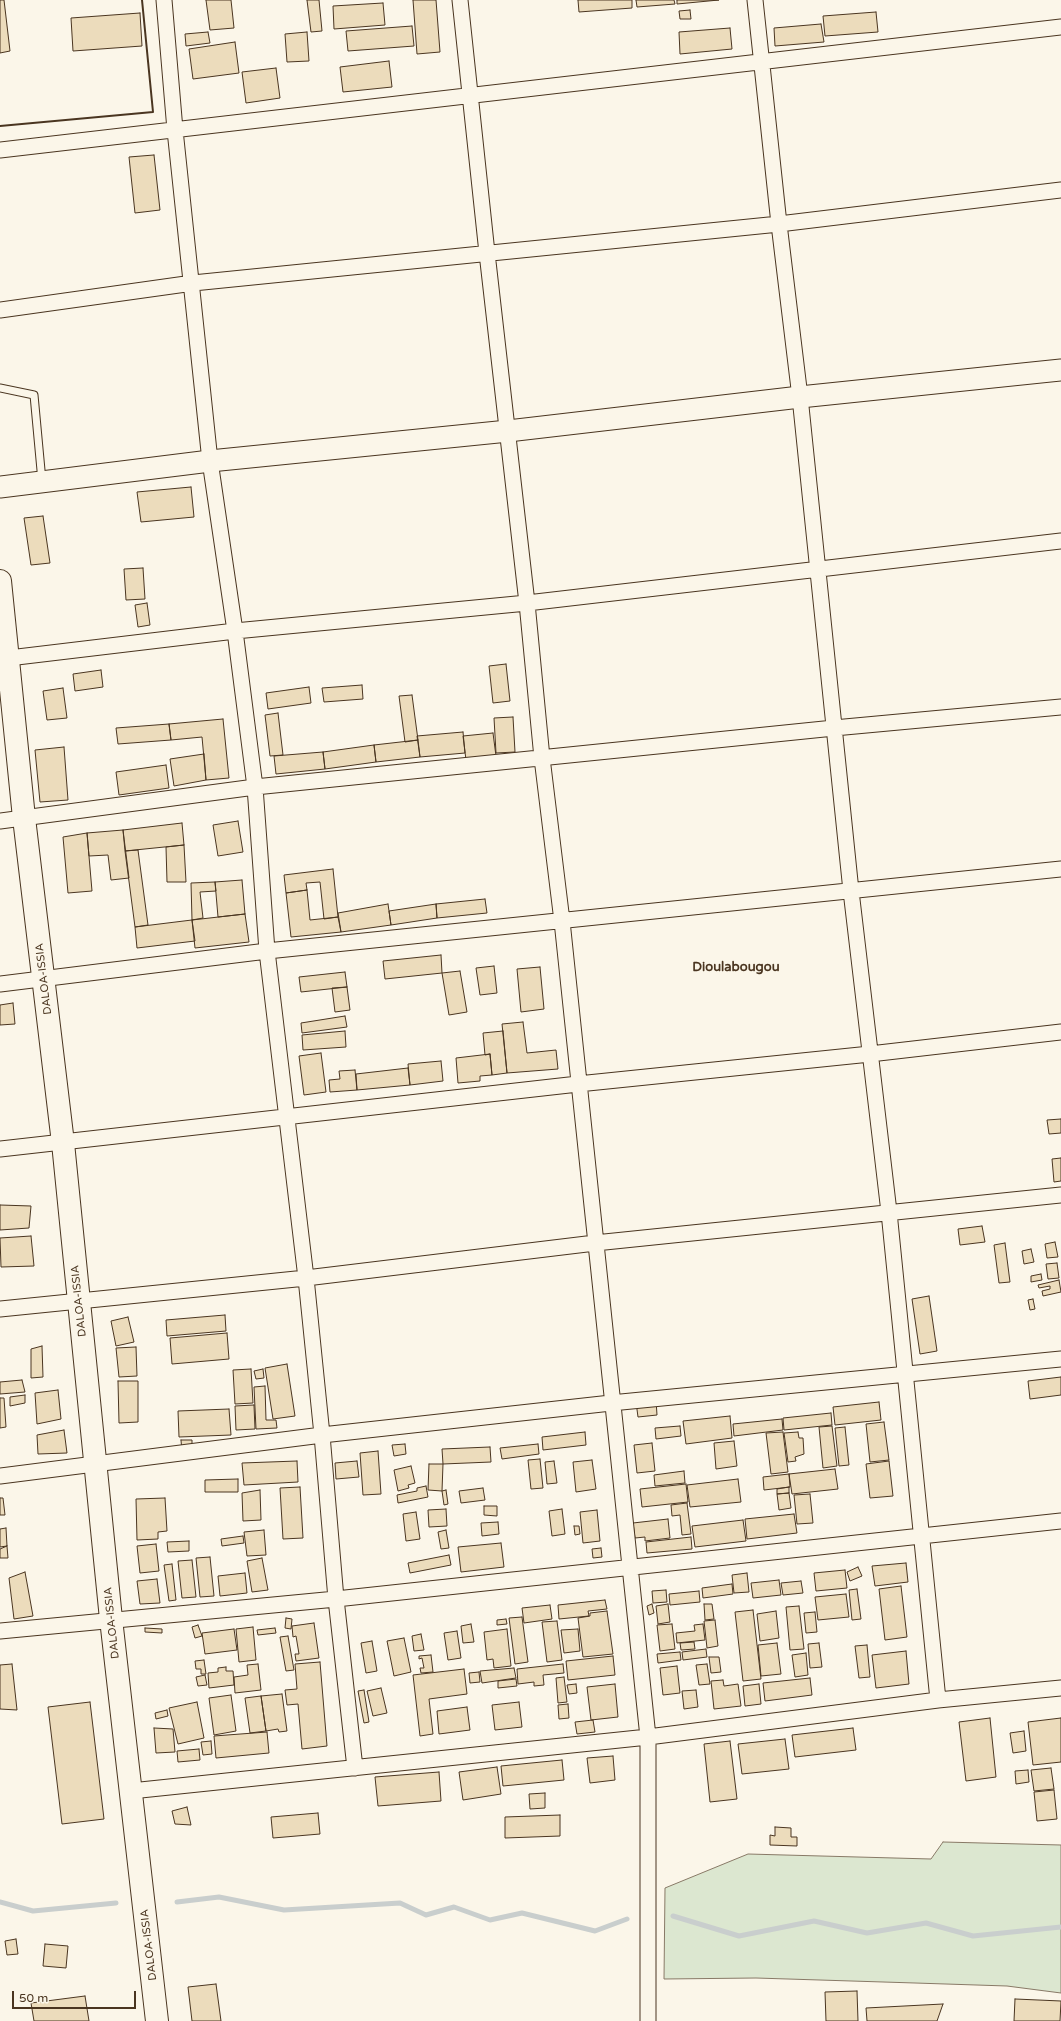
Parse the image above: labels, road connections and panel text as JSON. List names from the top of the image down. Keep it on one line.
{"streets":{"main road":["DALOA-ISSIA"]},"districts":["Dioulabougou"],"scale_bar":"50 m"}
